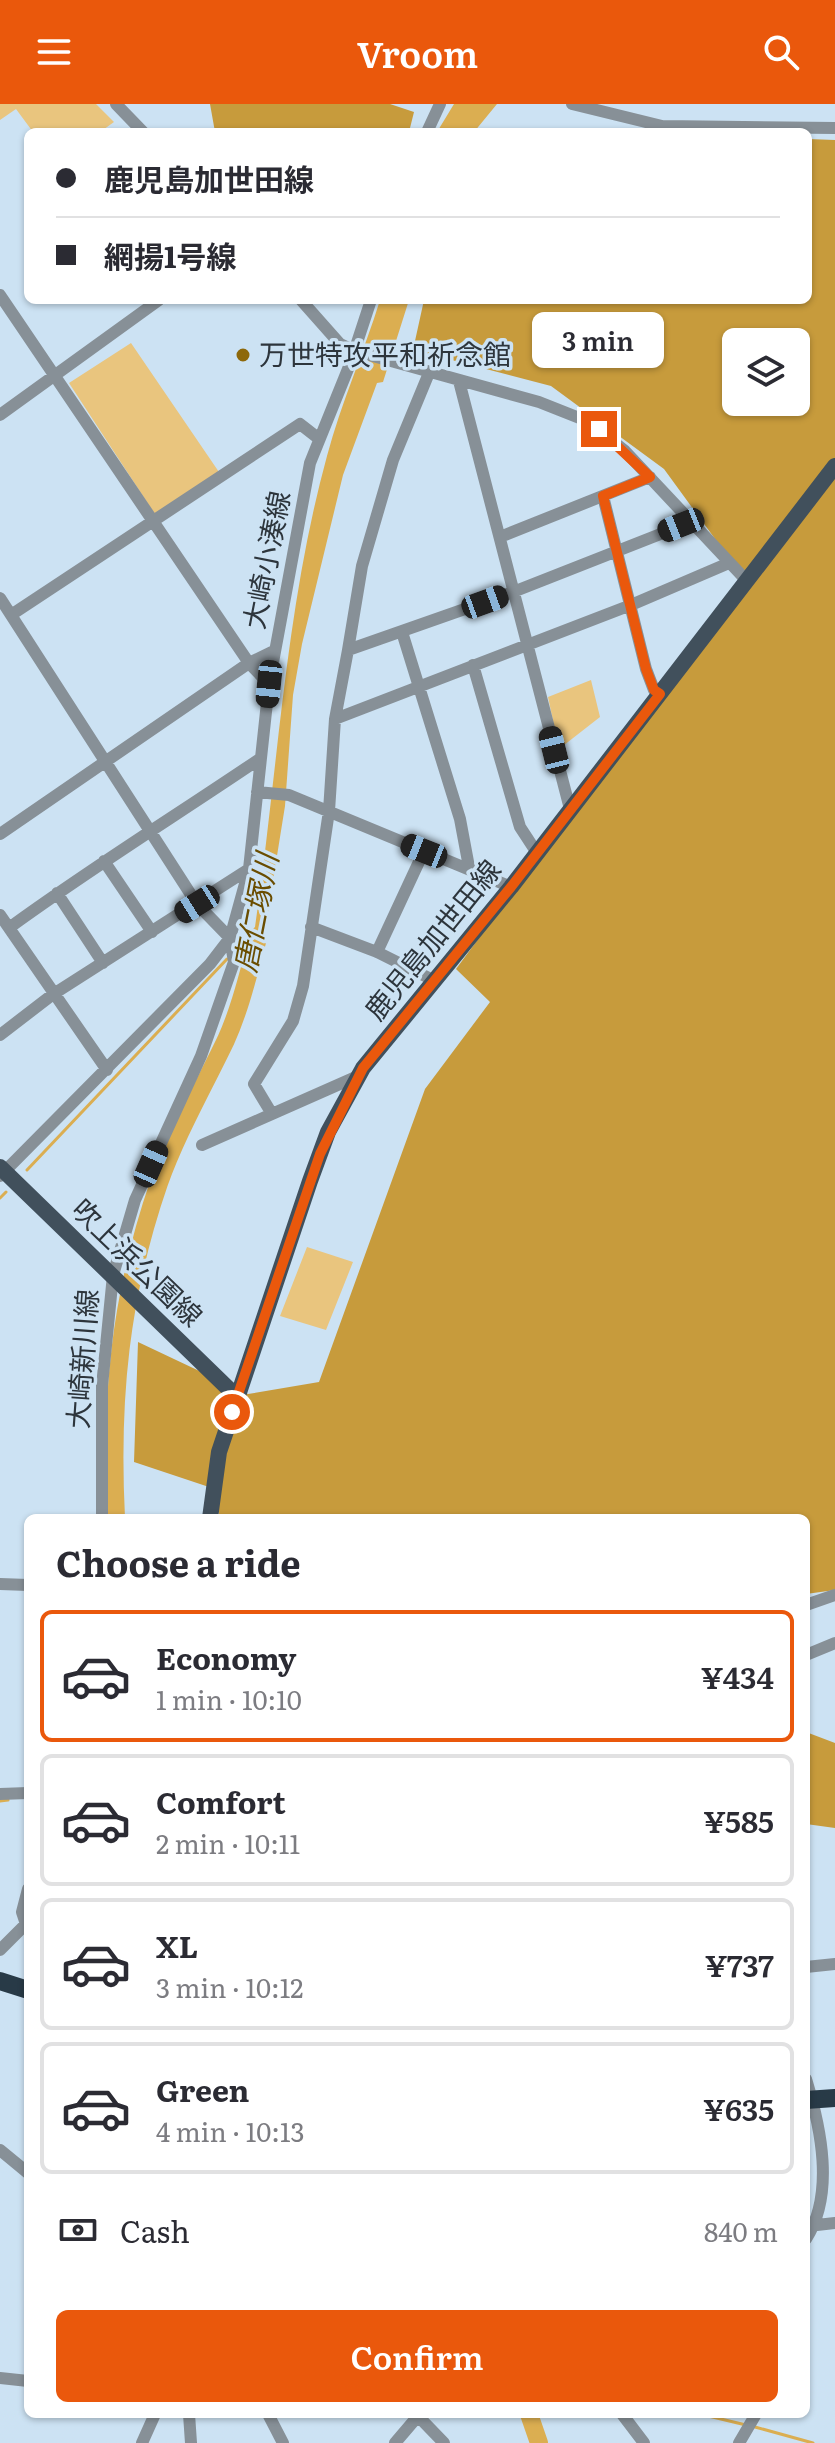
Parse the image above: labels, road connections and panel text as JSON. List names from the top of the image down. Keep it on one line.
{"streets":{"main road":["鹿児島加世田線","吹上浜公園線"],"street":["大崎小湊線","大崎新川線"]},"crossings":[["大崎小湊線","吹上浜公園線"],["大崎小湊線","大崎新川線"],["鹿児島加世田線","吹上浜公園線"],["吹上浜公園線","大崎新川線"]],"water":["唐仁塚川"],"places":["万世特攻平和祈念館"],"page":{"header":"Vroom","banner":["鹿児島加世田線","網揚1号線"],"bubble":"3 min","heading":"Choose a ride","list":[{"name":"Economy","note":"1 min · 10:10","value":"¥434"},{"name":"Comfort","note":"2 min · 10:11","value":"¥585"},{"name":"XL","note":"3 min · 10:12","value":"¥737"},{"name":"Green","note":"4 min · 10:13","value":"¥635"}],"pay":["Cash","840 m"],"buttons":"Confirm"}}
